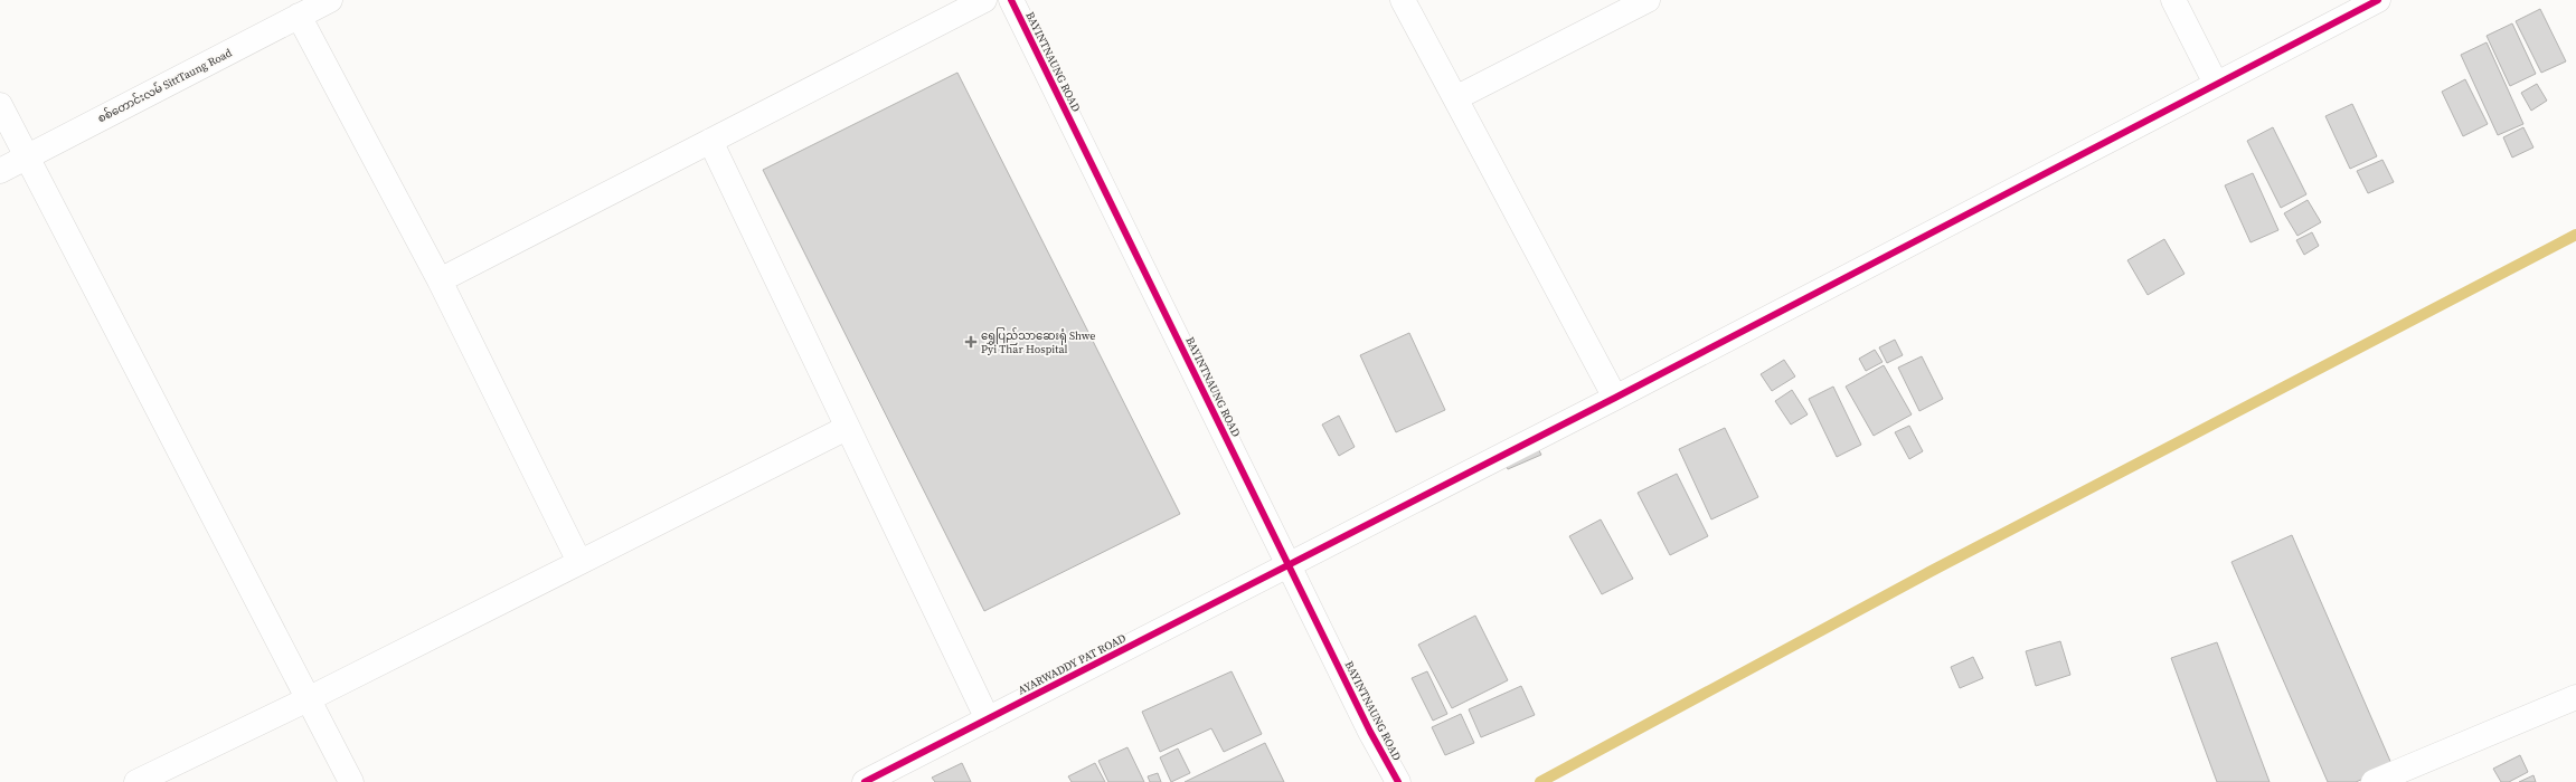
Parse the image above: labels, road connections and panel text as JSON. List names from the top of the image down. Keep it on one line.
{"streets":{"street":["BAYINTNAUNG ROAD","စစ်တောင်းလမ် SittTaung Road","AYARWADDY PAT ROAD"]},"crossings":[["BAYINTNAUNG ROAD","AYARWADDY PAT ROAD"]],"places":{"health":["ရွှေပြည်သာဆေးရုံ Shwe Pyi Thar Hospital"]}}
